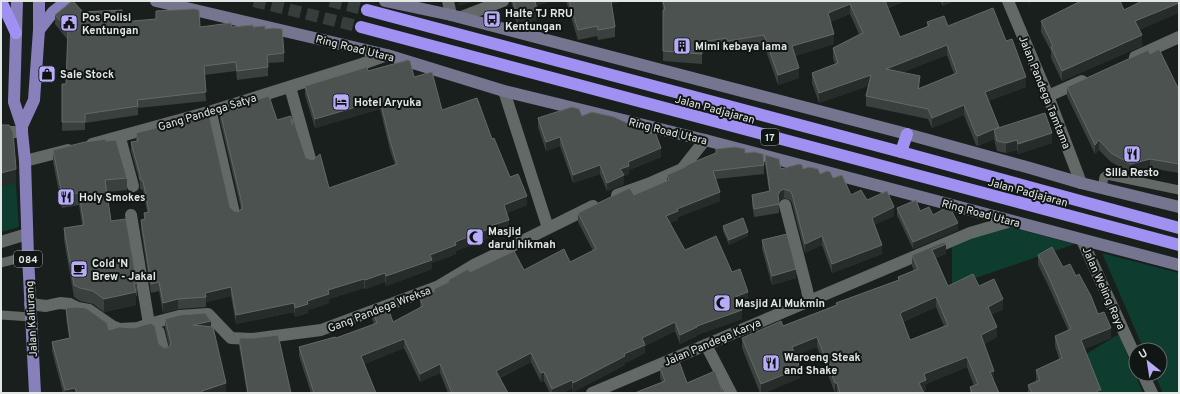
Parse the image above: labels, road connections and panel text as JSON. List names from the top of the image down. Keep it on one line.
{"streets":{"highway":["Jalan Padjajaran","17"],"main road":["084","Jalan Kaliurang"],"street":["Ring Road Utara","Jalan Pandega Tamtama","Gang Pandega Satya","Jalan Weling Raya","Gang Pandega Wreksa","Jalan Pandega Karya"]},"crossings":[["Ring Road Utara","Gang Pandega Satya"],["Ring Road Utara","Jalan Weling Raya"],["Ring Road Utara","Gang Pandega Wreksa"],["Ring Road Utara","Jalan Pandega Karya"],["Gang Pandega Satya","Jalan Kaliurang"],["Gang Pandega Wreksa","Jalan Kaliurang"]],"places":{"bus stop":["Halte TJ RRU Kentungan"],"public building":["Pos Polisi Kentungan"],"building":["Mimi kebaya lama"],"shop":["Sale Stock"],"hotel":["Hotel Aryuka"],"restaurant":["Silla Resto","Holy Smokes","Waroeng Steak and Shake"],"mosque":["Masjid darul hikmah","Masjid Al Mukmin"],"cafe":["Cold 'N Brew - Jakal"]},"north":"top left"}
